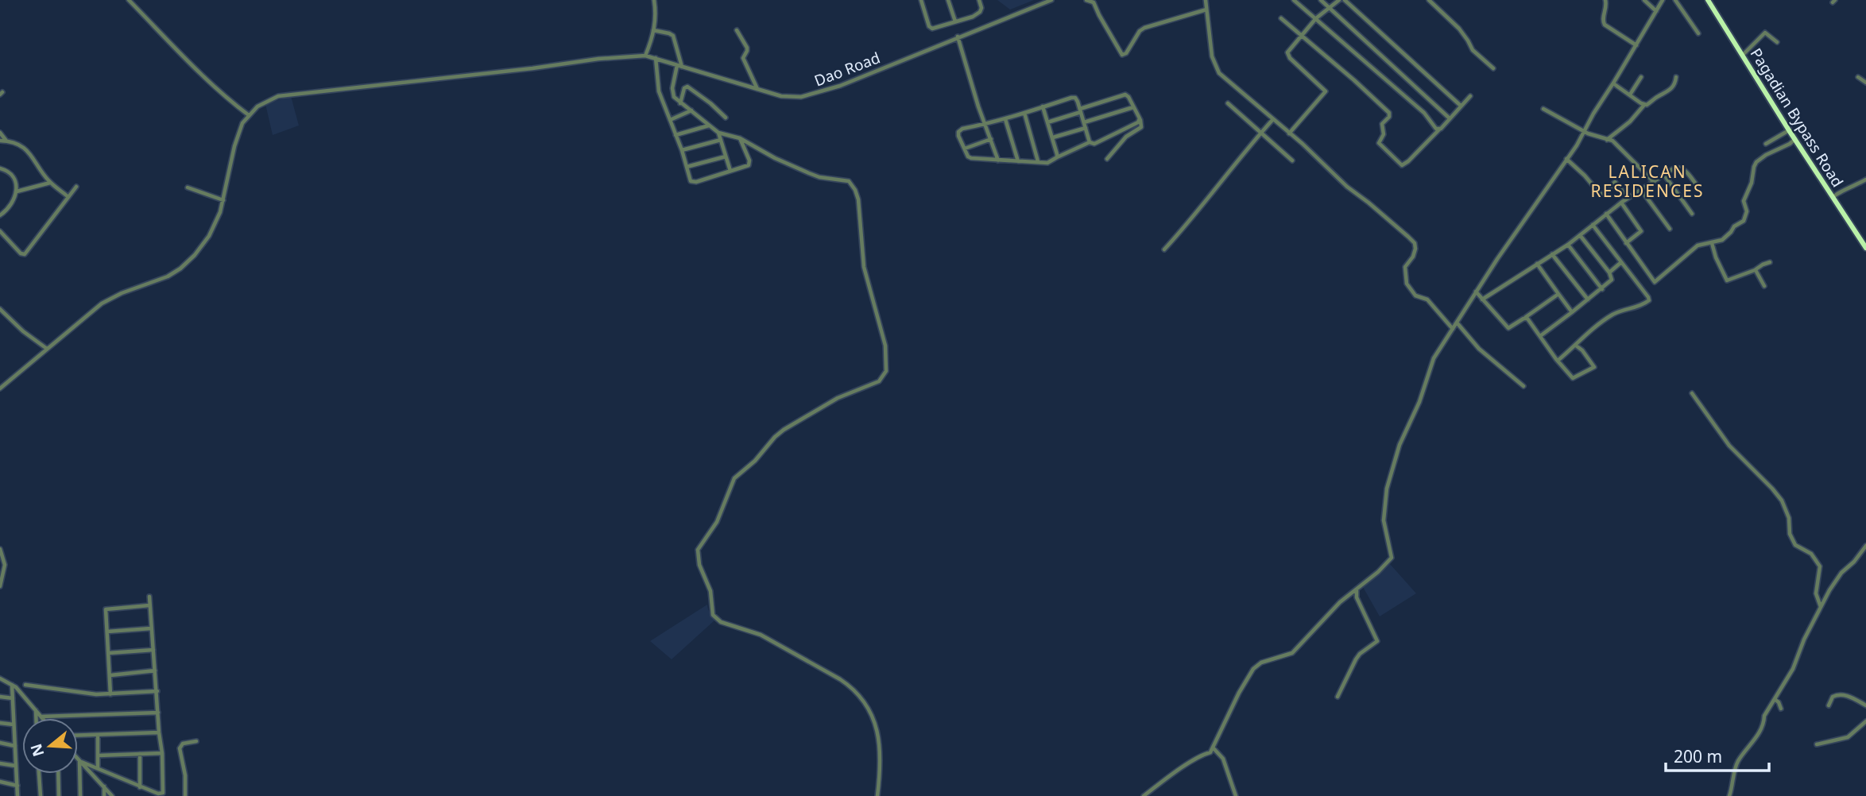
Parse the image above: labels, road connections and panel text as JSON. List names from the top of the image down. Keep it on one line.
{"streets":{"highway":["Pagadian Bypass Road"],"street":["Dao Road"]},"districts":["LALICAN RESIDENCES"],"scale_bar":"200 m","north":"left"}
